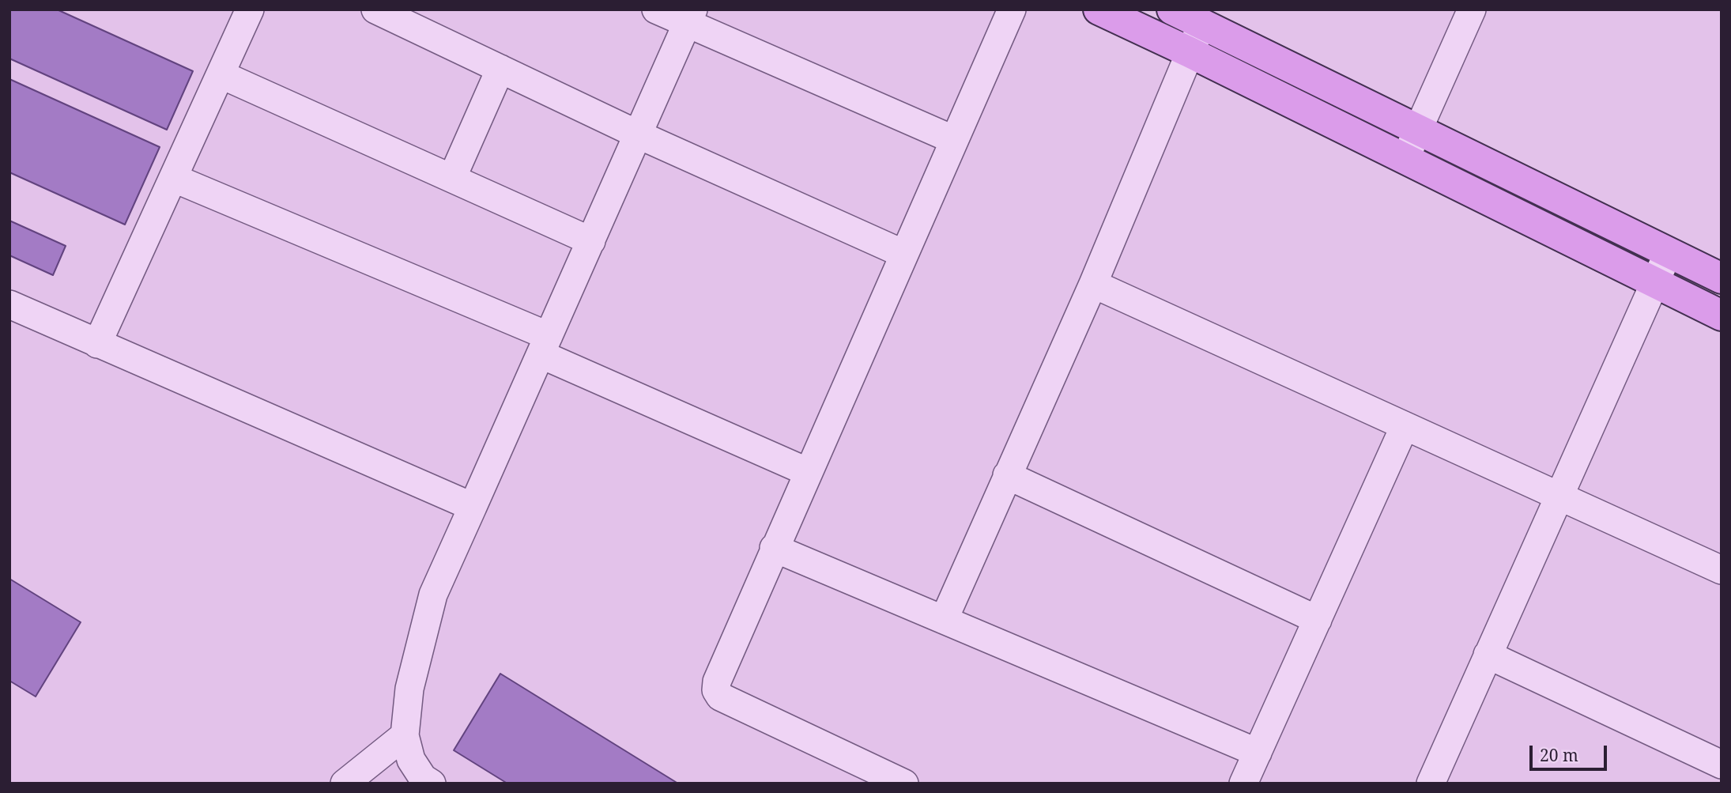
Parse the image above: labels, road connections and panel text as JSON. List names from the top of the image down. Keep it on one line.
{"scale_bar":"20 m"}
